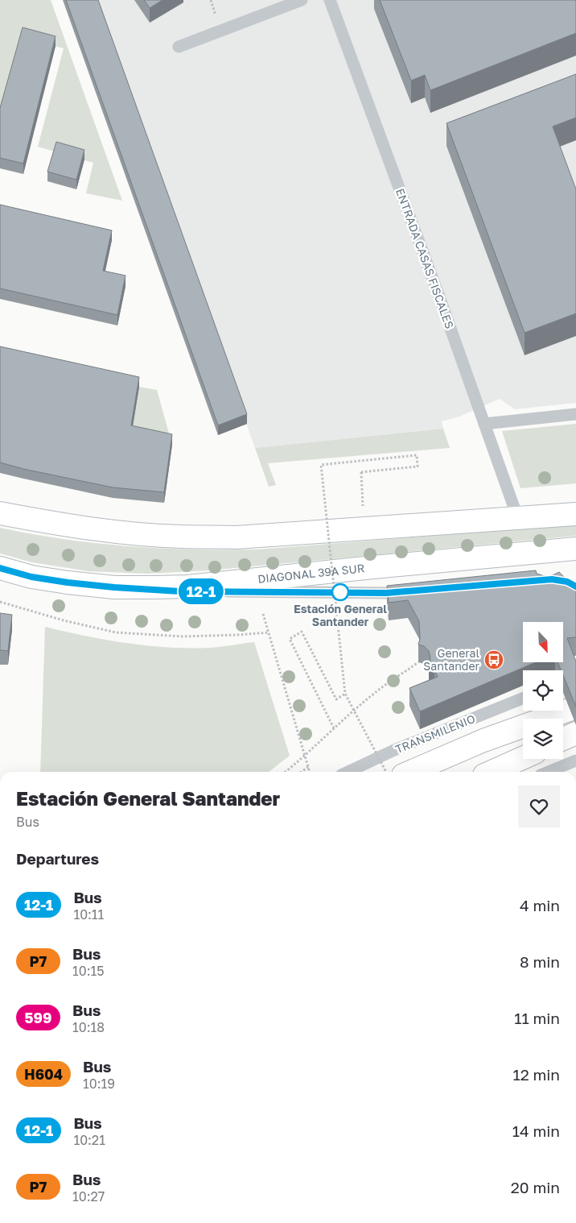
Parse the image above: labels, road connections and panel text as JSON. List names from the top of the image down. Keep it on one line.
{"streets":{"main road":["DIAGONAL 39A SUR"],"lane":["ENTRADA CASAS FISCALES","TRANSMILENIO"]},"places":{"other":["Estación General Santander"],"bus stop":["General Santander"]},"lines":["bus line 12-1"],"north":"bottom right","page":{"on_map":"12-1","heading":[["Estación General Santander","Bus"],"Departures"],"list":[{"mark":"12-1","name":"Bus","note":"10:11","value":"4 min"},{"mark":"P7","name":"Bus","note":"10:15","value":"8 min"},{"mark":"599","name":"Bus","note":"10:18","value":"11 min"},{"mark":"H604","name":"Bus","note":"10:19","value":"12 min"},{"mark":"12-1","name":"Bus","note":"10:21","value":"14 min"},{"mark":"P7","name":"Bus","note":"10:27","value":"20 min"}]}}
